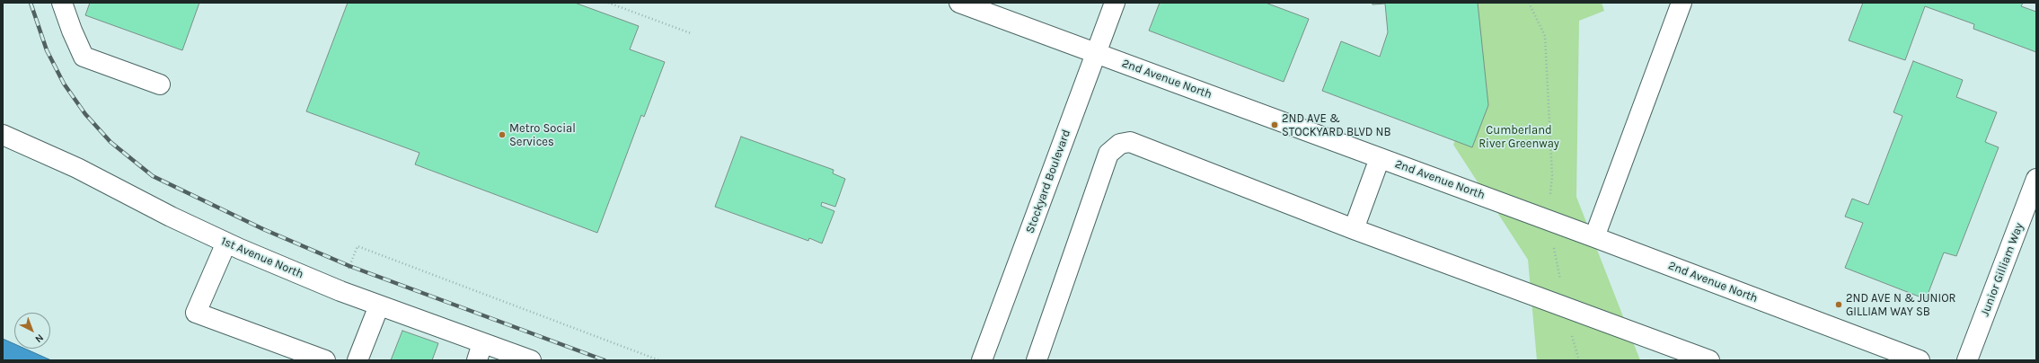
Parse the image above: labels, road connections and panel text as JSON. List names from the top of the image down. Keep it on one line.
{"streets":{"street":["2nd Avenue North","Stockyard Boulevard","1st Avenue North","Junior Gilliam Way"]},"crossings":[["2nd Avenue North","Stockyard Boulevard"]],"parks":["Cumberland River Greenway"],"places":["2ND AVE & STOCKYARD BLVD NB","Metro Social Services","2ND AVE N & JUNIOR GILLIAM WAY SB"],"north":"bottom right"}
